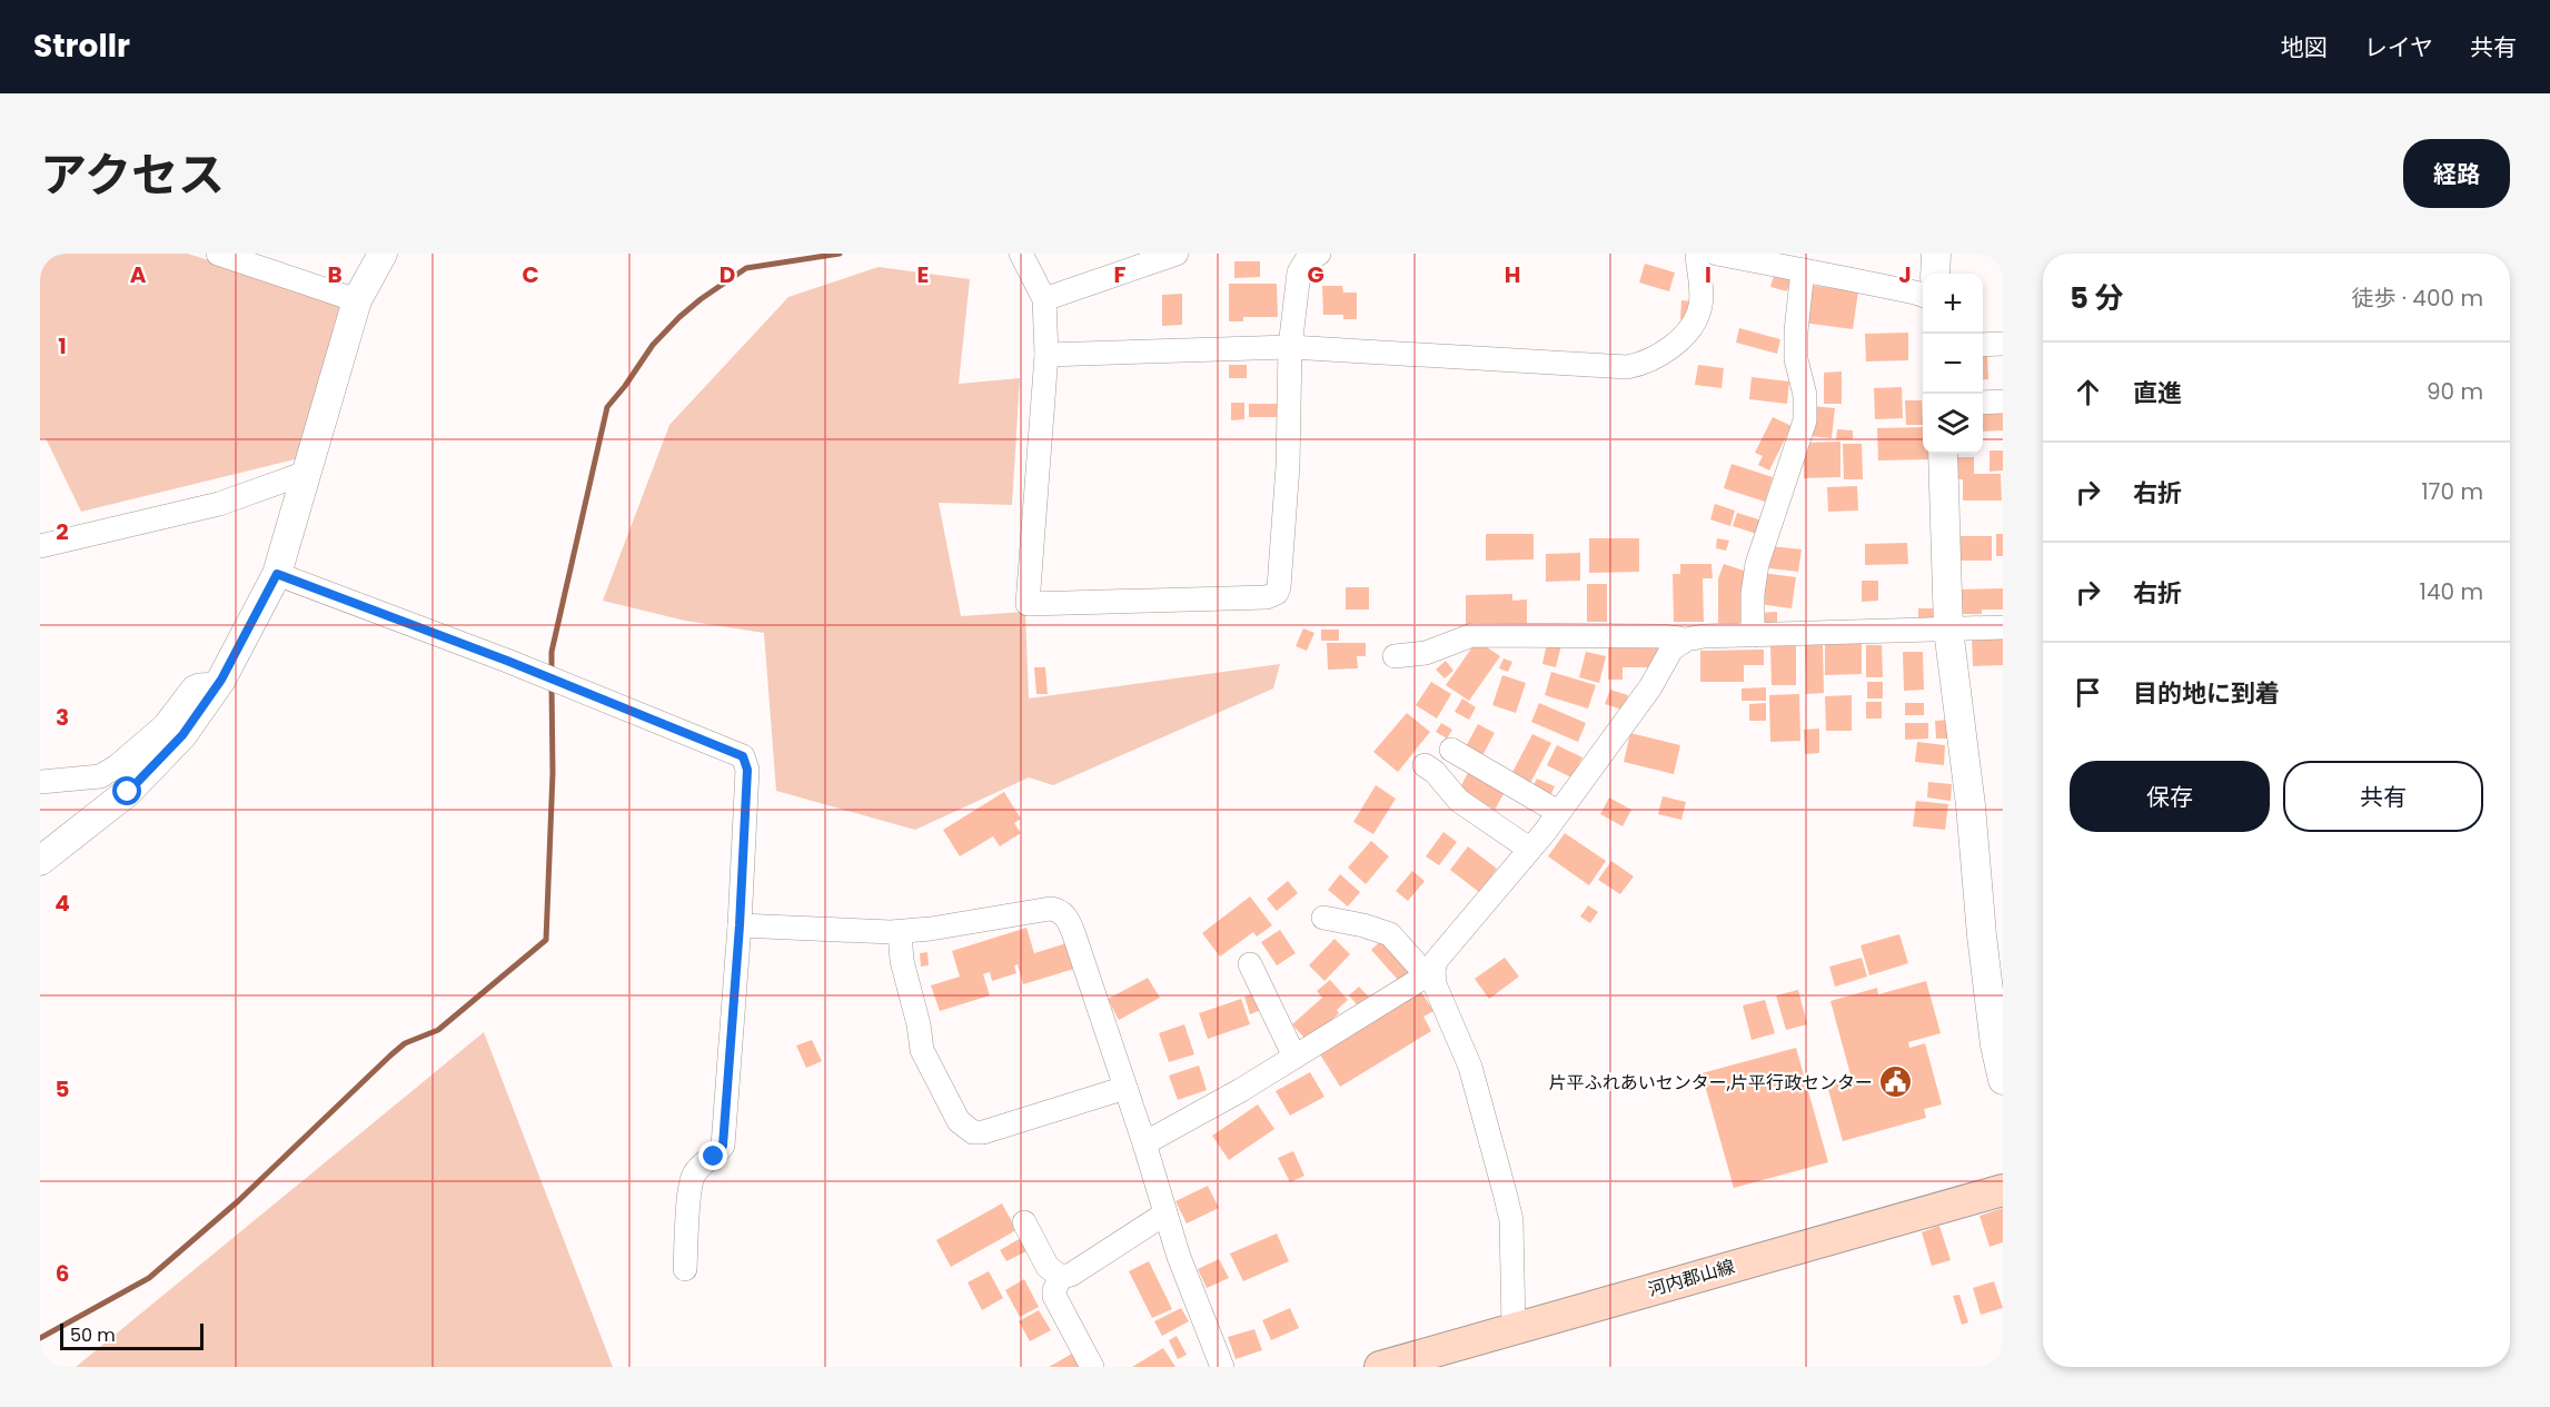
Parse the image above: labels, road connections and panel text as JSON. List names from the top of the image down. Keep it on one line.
{"streets":{"main road":["河内郡山線"]},"places":{"public building":["片平ふれあいセンター,片平行政センター"]},"scale_bar":"50 m","page":{"header":"Strollr","nav":["地図","レイヤ","共有"],"title":"アクセス","buttons":["経路",["保存","共有"]],"heading":["5 分","徒歩 · 400 m"],"map_buttons":["+","−"],"list":[["直進","90 m"],["右折","170 m"],["右折","140 m"],"目的地に到着"],"scale":"50 m"},"grid":{"columns":["A","B","C","D","E","F","G","H","I","J"],"rows":["1","2","3","4","5","6"]}}
